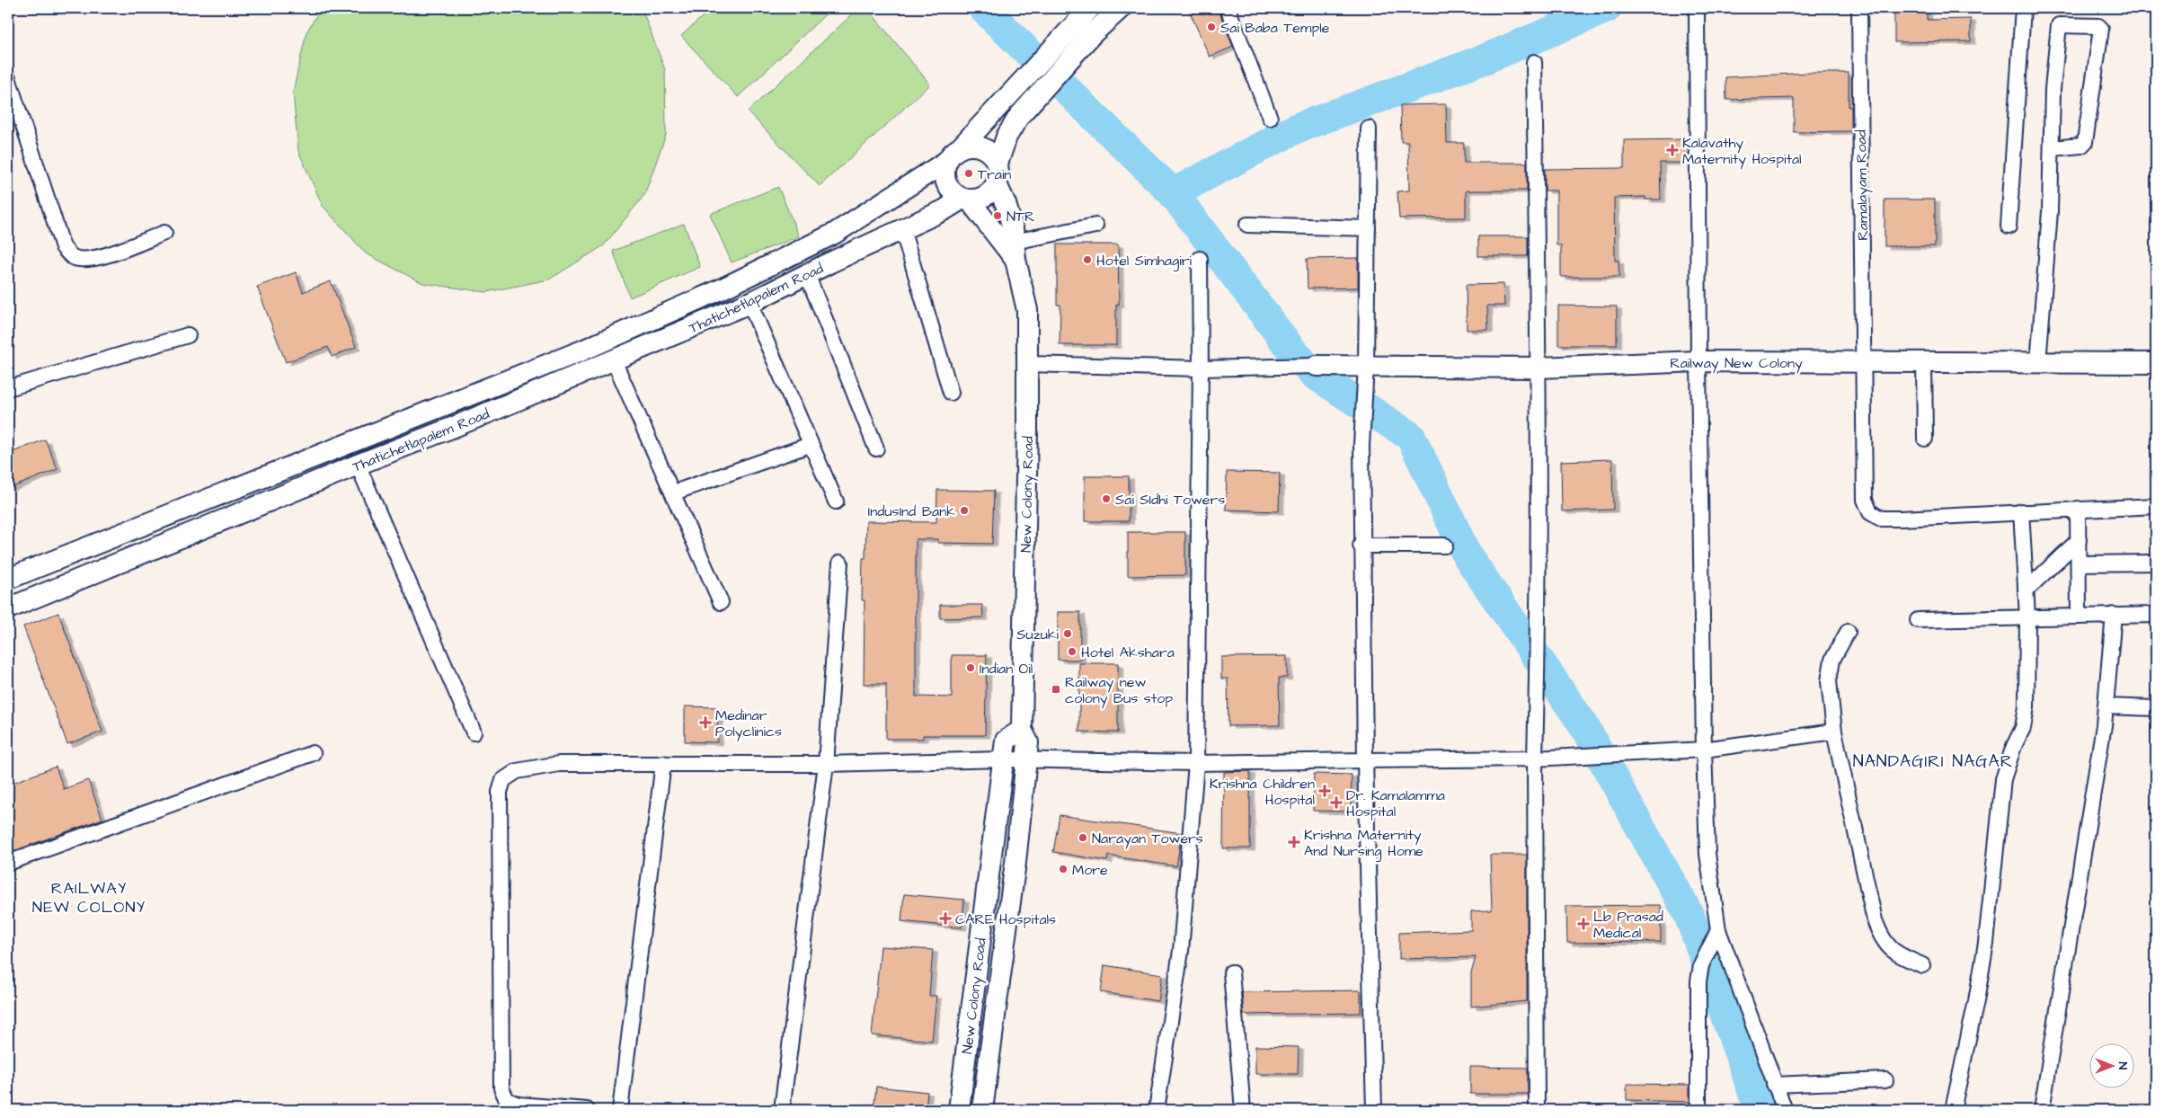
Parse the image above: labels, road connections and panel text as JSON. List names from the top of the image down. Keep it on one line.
{"streets":{"main road":["Thatichetlapalem Road","Railway New Colony","New Colony Road"],"street":["Ramalayam Road"]},"crossings":[["Ramalayam Road","Railway New Colony"],["Thatichetlapalem Road","New Colony Road"]],"districts":["NANDAGIRI NAGAR","RAILWAY NEW COLONY"],"places":{"other":["Sai Baba Temple","Train","NTR","Hotel Simhagiri","Sai SIdhi Towers","IndusInd Bank","Suzuki","Hotel Akshara","Indian Oil","Narayan Towers","More"],"health":["Kalavathy Maternity Hospital","Medinar Polyclinics","Krishna Children Hospital","Dr. Kamalamma Hospital","Krishna Maternity And Nursing Home","CARE Hospitals","Lb Prasad Medical"],"transit":["Railway new colony Bus stop"]},"north":"right"}
